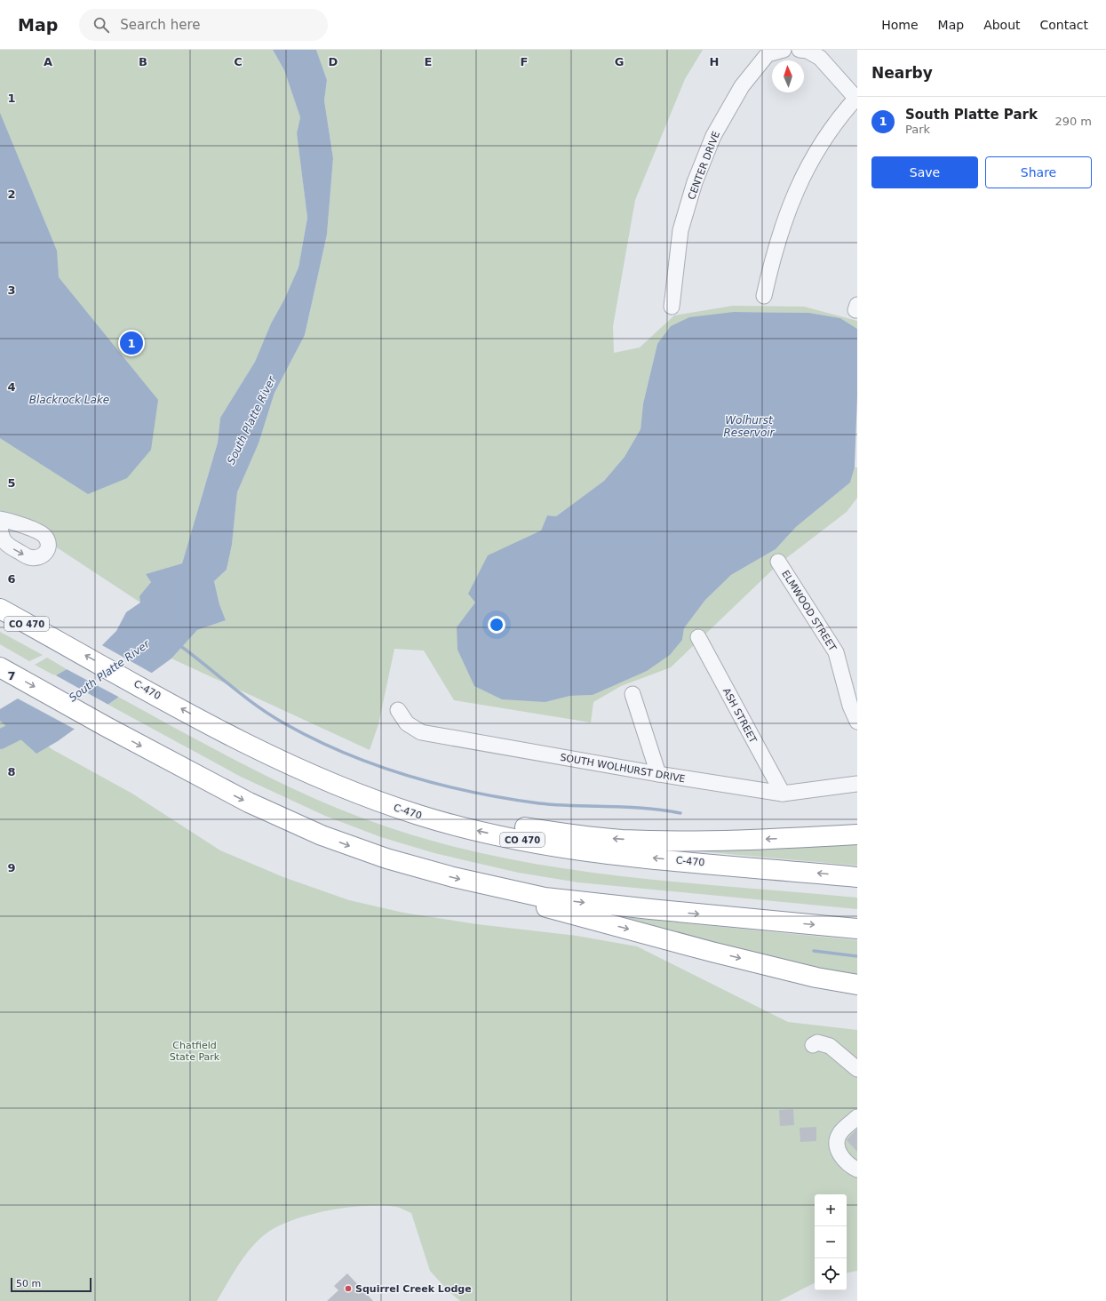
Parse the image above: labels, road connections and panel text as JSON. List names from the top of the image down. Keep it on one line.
{"streets":{"highway":["CO 470","C-470"],"street":["CENTER DRIVE","ELMWOOD STREET","ASH STREET","SOUTH WOLHURST DRIVE"]},"crossings":[["ASH STREET","SOUTH WOLHURST DRIVE"]],"water":["Blackrock Lake","South Platte River","Wolhurst Reservoir"],"parks":["Chatfield State Park"],"places":["Squirrel Creek Lodge"],"scale_bar":"50 m","north":"top","page":{"header":"Map","search":"Search here","nav":["Home","Map","About","Contact"],"heading":"Nearby","list":[{"mark":"1","name":"South Platte Park","note":"Park","value":"290 m"}],"buttons":["Save","Share"],"pins":"1","map_buttons":["+","−"],"scale":"50 m"},"grid":{"columns":["A","B","C","D","E","F","G","H"],"rows":["1","2","3","4","5","6","7","8","9"]}}
